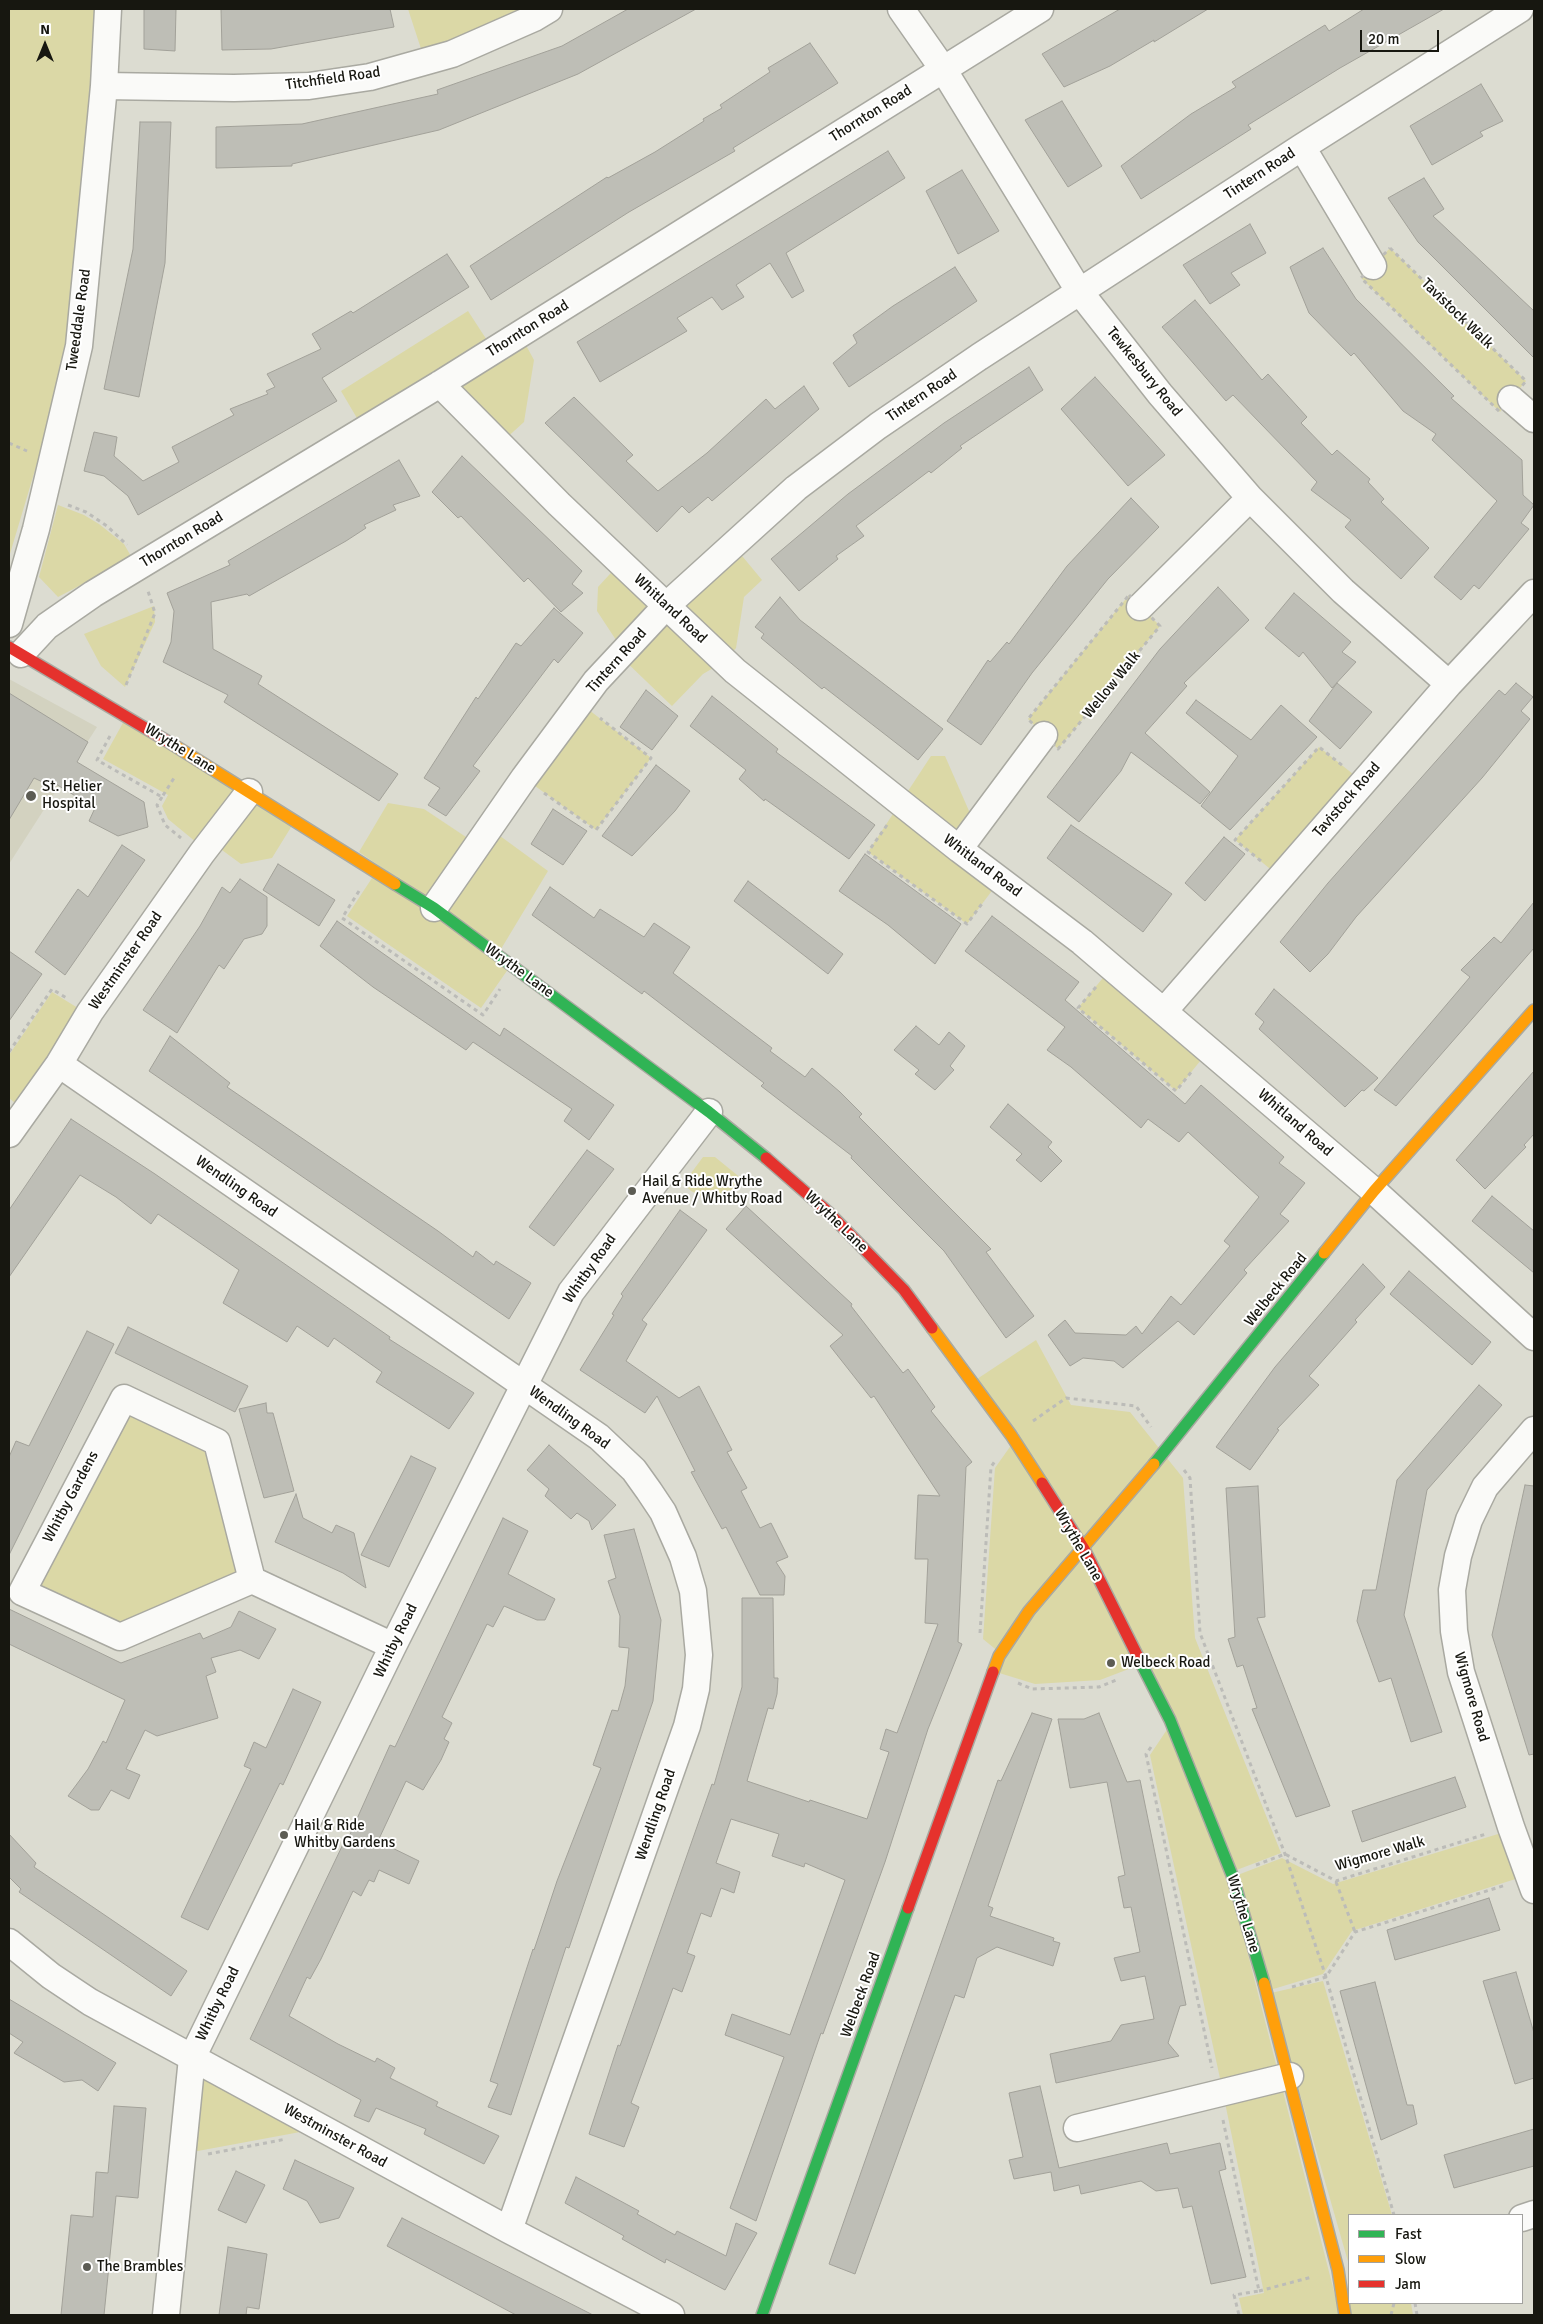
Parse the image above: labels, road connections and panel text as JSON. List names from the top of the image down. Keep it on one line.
{"streets":{"main road":["Wrythe Lane","Welbeck Road"],"street":["Titchfield Road","Thornton Road","Tintern Road","Tweeddale Road","Tewkesbury Road","Whitland Road","Tavistock Road","Westminster Road","Wendling Road","Whitby Road","Whitby Gardens","Wigmore Road"],"path":["Tavistock Walk","Wellow Walk","Wigmore Walk"]},"crossings":[["Titchfield Road","Tweeddale Road"],["Thornton Road","Tewkesbury Road"],["Thornton Road","Whitland Road"],["Thornton Road","Wrythe Lane"],["Tintern Road","Tewkesbury Road"],["Tintern Road","Whitland Road"],["Tintern Road","Wrythe Lane"],["Tewkesbury Road","Tavistock Road"],["Whitland Road","Tavistock Road"],["Whitland Road","Welbeck Road"],["Wrythe Lane","Westminster Road"],["Wrythe Lane","Whitby Road"],["Wrythe Lane","Welbeck Road"],["Westminster Road","Wendling Road"],["Westminster Road","Whitby Road"],["Wendling Road","Whitby Road"],["Wigmore Road","Wigmore Walk"]],"places":["St. Helier Hospital","Hail & Ride Wrythe Avenue / Whitby Road","Welbeck Road","Hail & Ride Whitby Gardens","The Brambles"],"legend":["Fast","Slow","Jam"],"scale_bar":"20 m","north":"top"}
